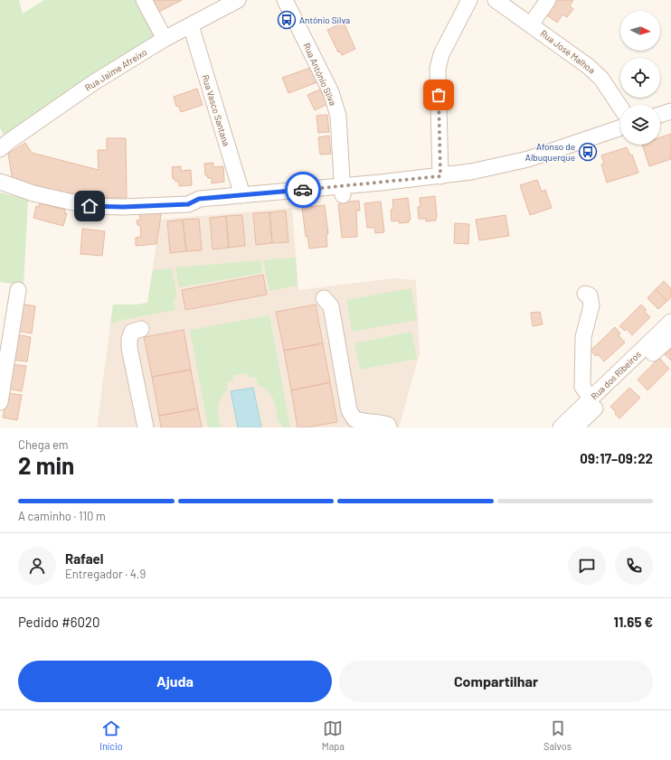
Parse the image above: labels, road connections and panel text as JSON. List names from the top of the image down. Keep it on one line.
{"streets":{"street":["Rua José Malhoa","Rua Jaime Afreixo","Rua António Silva","Rua Vasco Santana","Rua dos Ribeiros"]},"crossings":[["Rua Jaime Afreixo","Rua Vasco Santana"]],"places":{"bus stop":["António Silva","Afonso de Albuquerque"]},"north":"right","page":{"heading":["2 min","Chega em","09:17–09:22"],"panel":["Rafael","Entregador · 4.9","Pedido #6020","11.65 €"],"bar":"A caminho · 110 m","buttons":["Ajuda","Compartilhar"],"tabs":["Início","Mapa","Salvos"]}}
